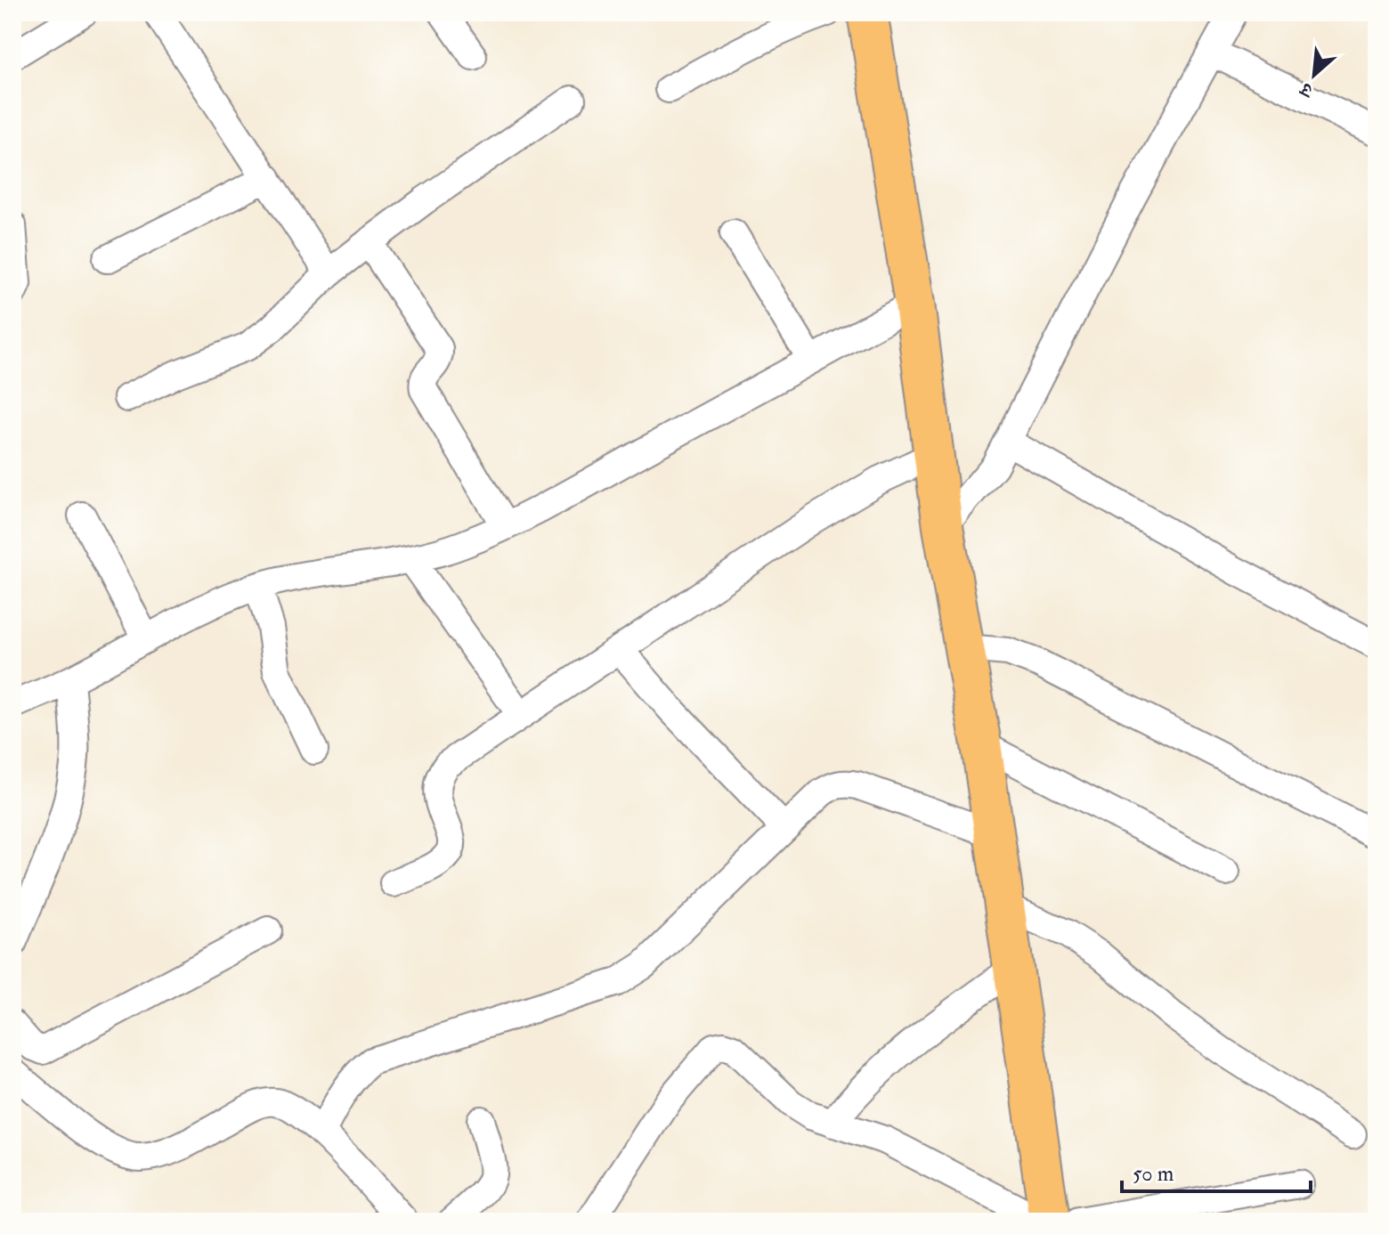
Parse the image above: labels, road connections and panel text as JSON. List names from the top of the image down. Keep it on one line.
{"scale_bar":"50 m","north":"bottom left"}
